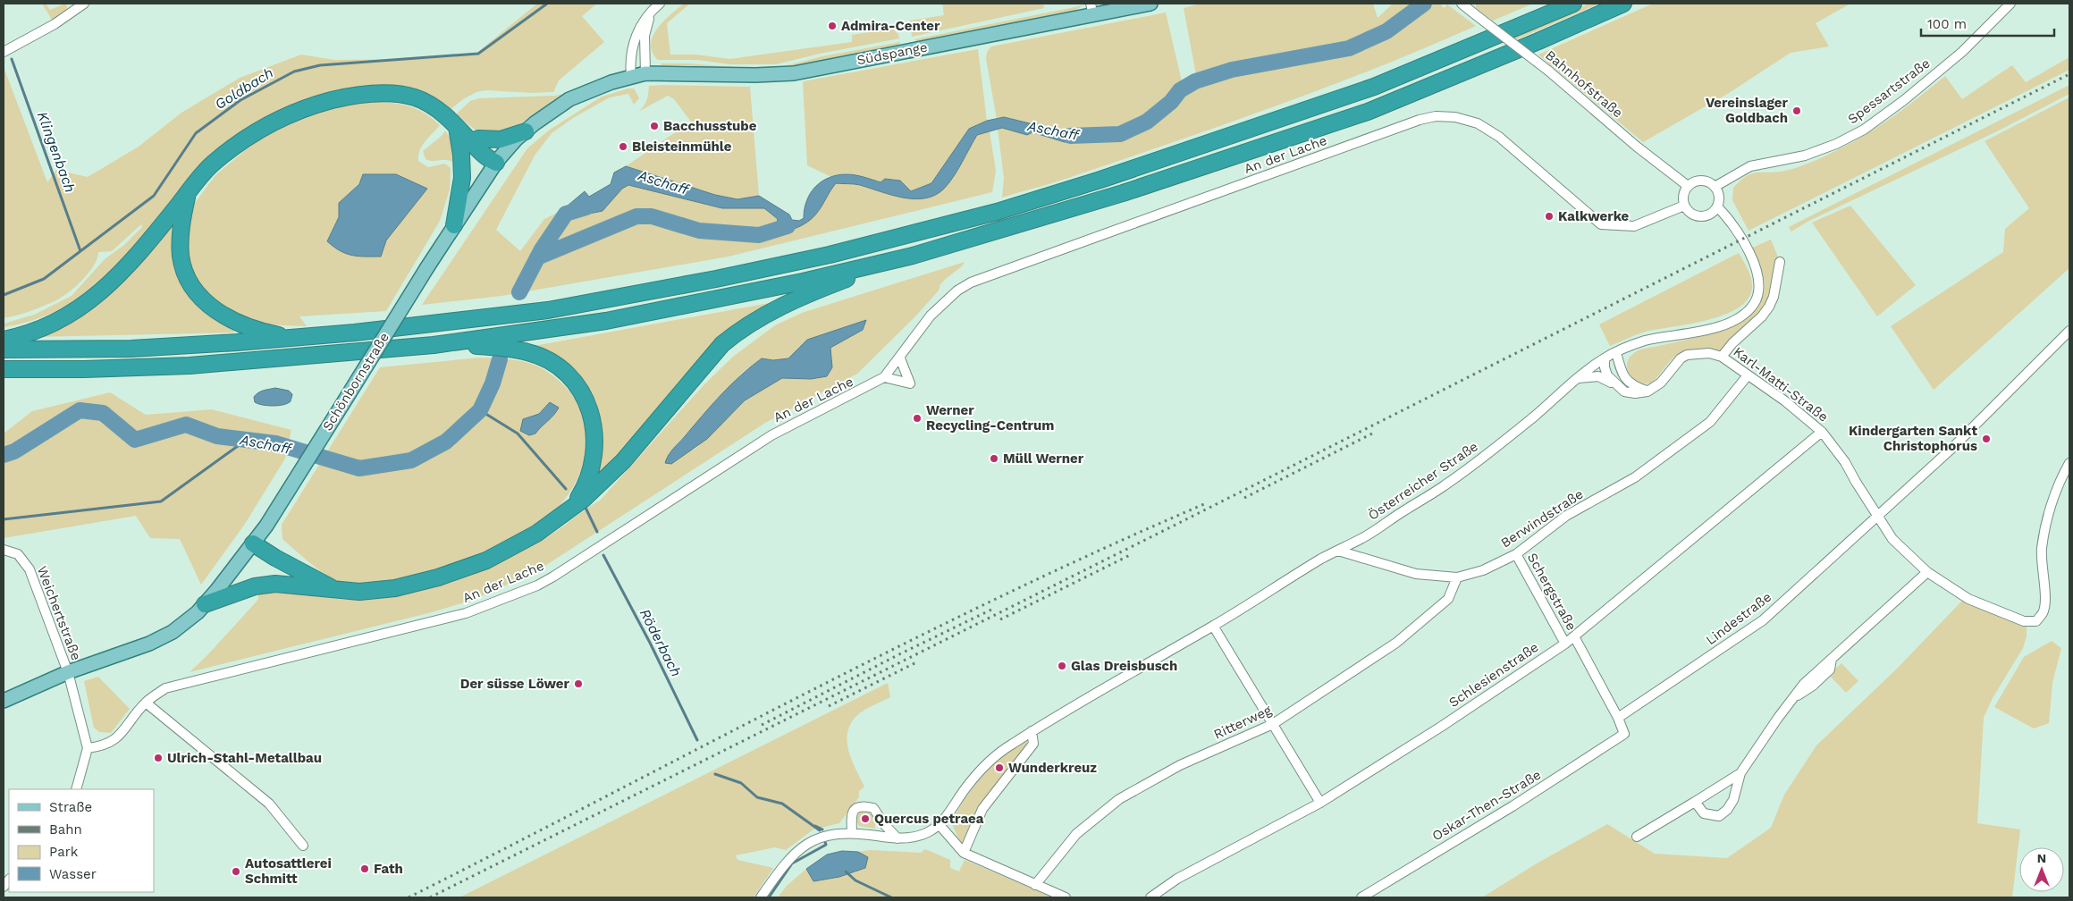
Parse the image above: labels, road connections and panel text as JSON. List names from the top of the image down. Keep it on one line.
{"streets":{"main road":["Südspange","Schönbornstraße"],"street":["Bahnhofstraße","Spessartstraße","An der Lache","Karl-Matti-Straße","Österreicher Straße","Berwindstraße","Schergstraße","Weichertstraße","Lindestraße","Schlesienstraße","Ritterweg","Oskar-Then-Straße"]},"crossings":[["Südspange","Schönbornstraße"],["Bahnhofstraße","Spessartstraße"],["Bahnhofstraße","An der Lache"],["Bahnhofstraße","Österreicher Straße"],["Spessartstraße","An der Lache"],["Spessartstraße","Österreicher Straße"],["An der Lache","Österreicher Straße"],["An der Lache","Weichertstraße"],["Schönbornstraße","Weichertstraße"],["Karl-Matti-Straße","Berwindstraße"],["Karl-Matti-Straße","Lindestraße"],["Karl-Matti-Straße","Schlesienstraße"],["Österreicher Straße","Berwindstraße"],["Berwindstraße","Schergstraße"],["Berwindstraße","Ritterweg"],["Schergstraße","Lindestraße"],["Schergstraße","Schlesienstraße"],["Schergstraße","Oskar-Then-Straße"],["Lindestraße","Oskar-Then-Straße"]],"water":["Goldbach","Aschaff","Klingenbach","Röderbach"],"places":["Admira-Center","Vereinslager Goldbach","Bacchusstube","Bleisteinmühle","Kalkwerke","Werner Recycling-Centrum","Kindergarten Sankt Christophorus","Müll Werner","Glas Dreisbusch","Der süsse Löwer","Ulrich-Stahl-Metallbau","Wunderkreuz","Quercus petraea","Fath","Autosattlerei Schmitt"],"legend":["Straße","Bahn","Park","Wasser"],"scale_bar":"100 m","north":"top"}
